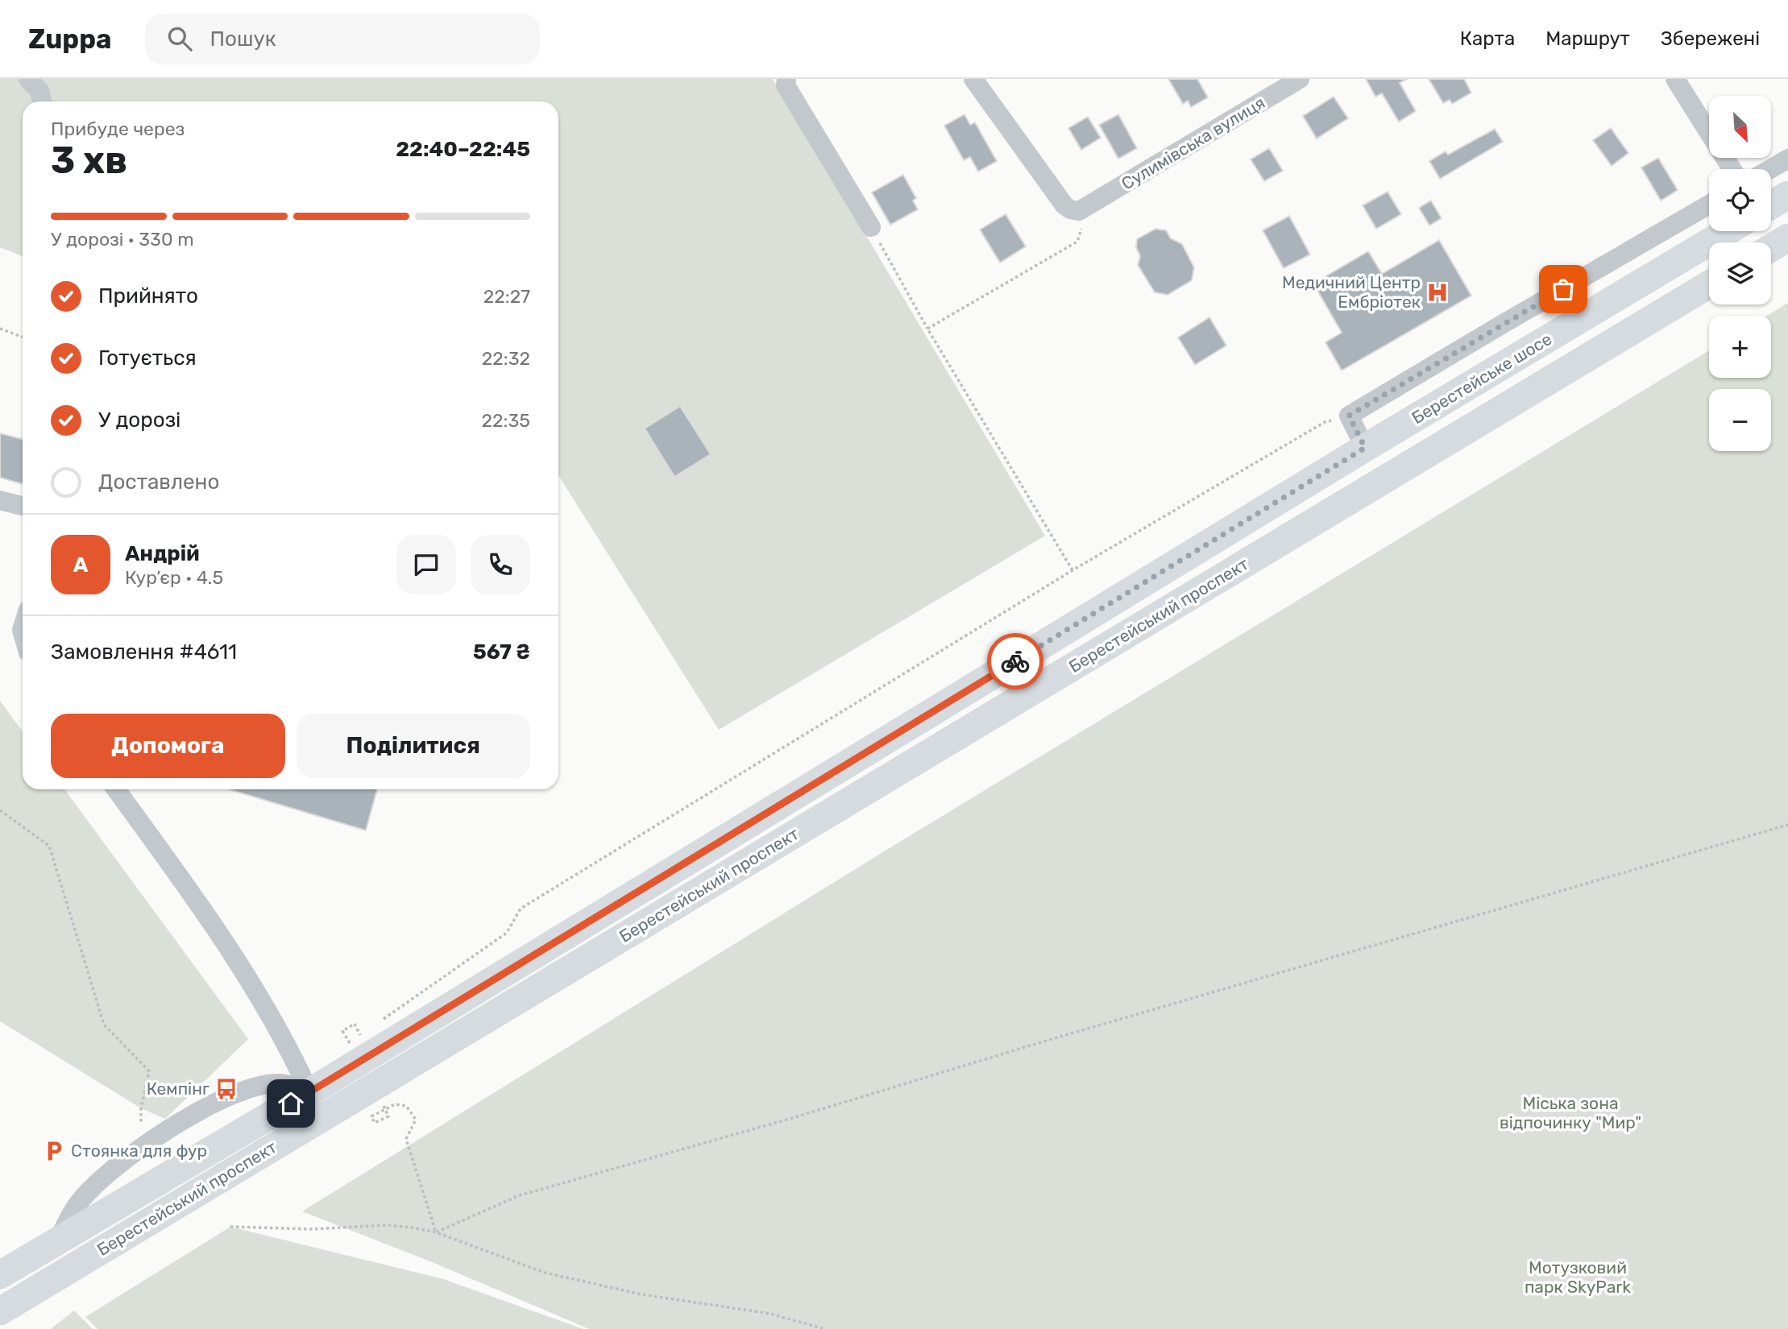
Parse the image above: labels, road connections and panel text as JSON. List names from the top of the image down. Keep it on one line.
{"streets":{"highway":["Берестейське шосе","Берестейський проспект"],"street":["Сулимівська вулиця"]},"crossings":[["Берестейське шосе","Берестейський проспект"]],"parks":["Міська зона відпочинку \"Мир\"","Мотузковий парк SkyPark"],"places":{"hospital":["Медичний Центр Ембріотек"],"bus stop":["Кемпінг"],"parking":["Стоянка для фур"]},"north":"bottom right","page":{"header":"Zuppa","search":"Пошук","nav":["Карта","Маршрут","Збережені"],"map_buttons":["+","−"],"heading":["3 хв","Прибуде через","22:40–22:45"],"panel":["Андрій","Кур’єр · 4.5","Замовлення #4611","567 ₴"],"bar":"У дорозі · 330 m","list":[["Прийнято","22:27"],["Готується","22:32"],["У дорозі","22:35"],"Доставлено"],"round":"А","buttons":["Допомога","Поділитися"]}}
